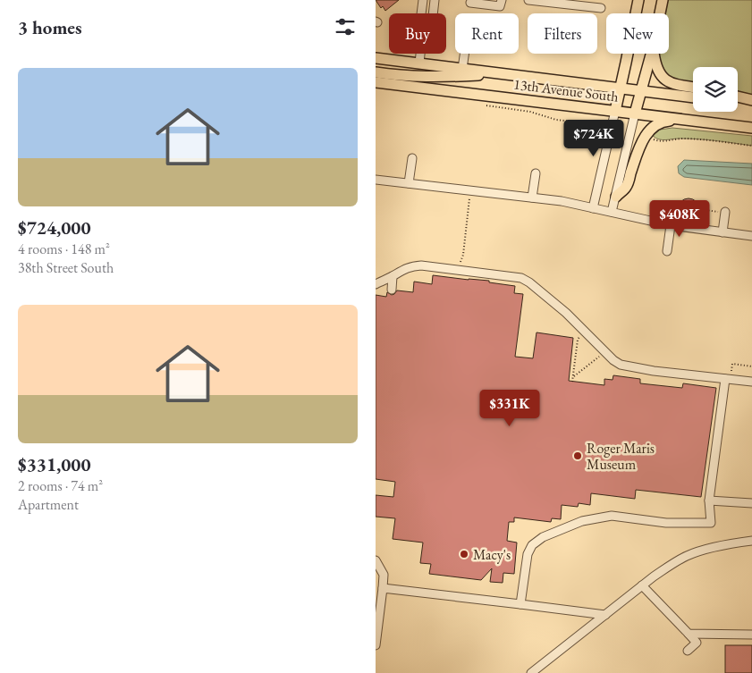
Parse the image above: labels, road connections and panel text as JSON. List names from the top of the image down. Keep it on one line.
{"streets":{"main road":["13th Avenue South"]},"places":["Roger Maris Museum","Macy's"],"page":{"heading":"3 homes","chip":["Buy","Rent","Filters","New"],"list":[{"name":"$724,000","note":"4 rooms · 148 m² · 38th Street South"},{"name":"$331,000","note":"2 rooms · 74 m² · Apartment"}],"price":["$724K","$408K","$331K"]}}
